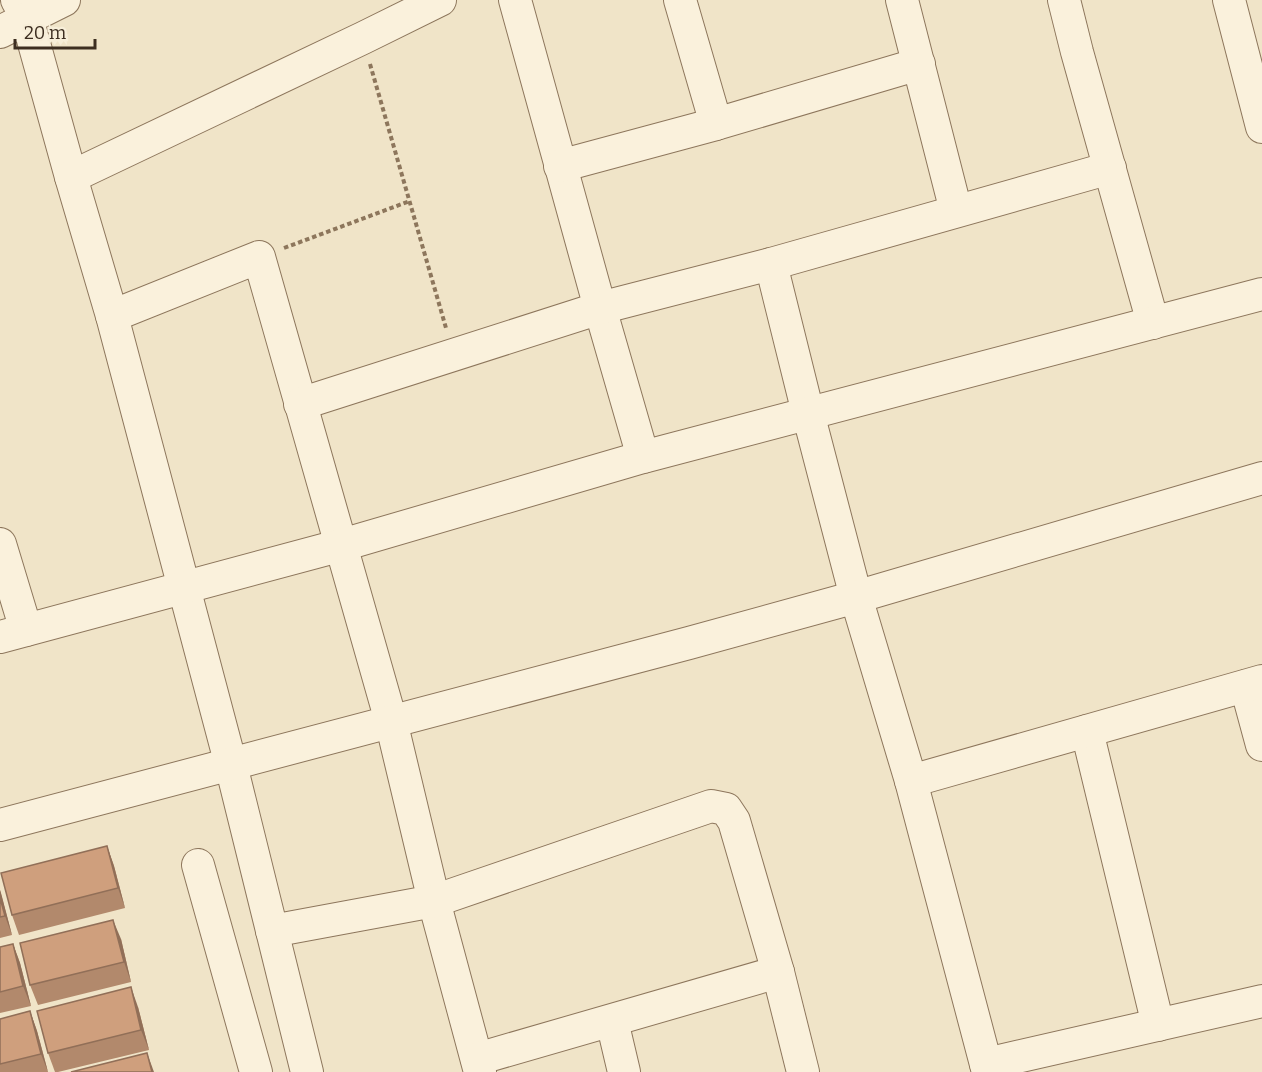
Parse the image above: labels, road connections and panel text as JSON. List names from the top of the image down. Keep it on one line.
{"scale_bar":"20 m"}
